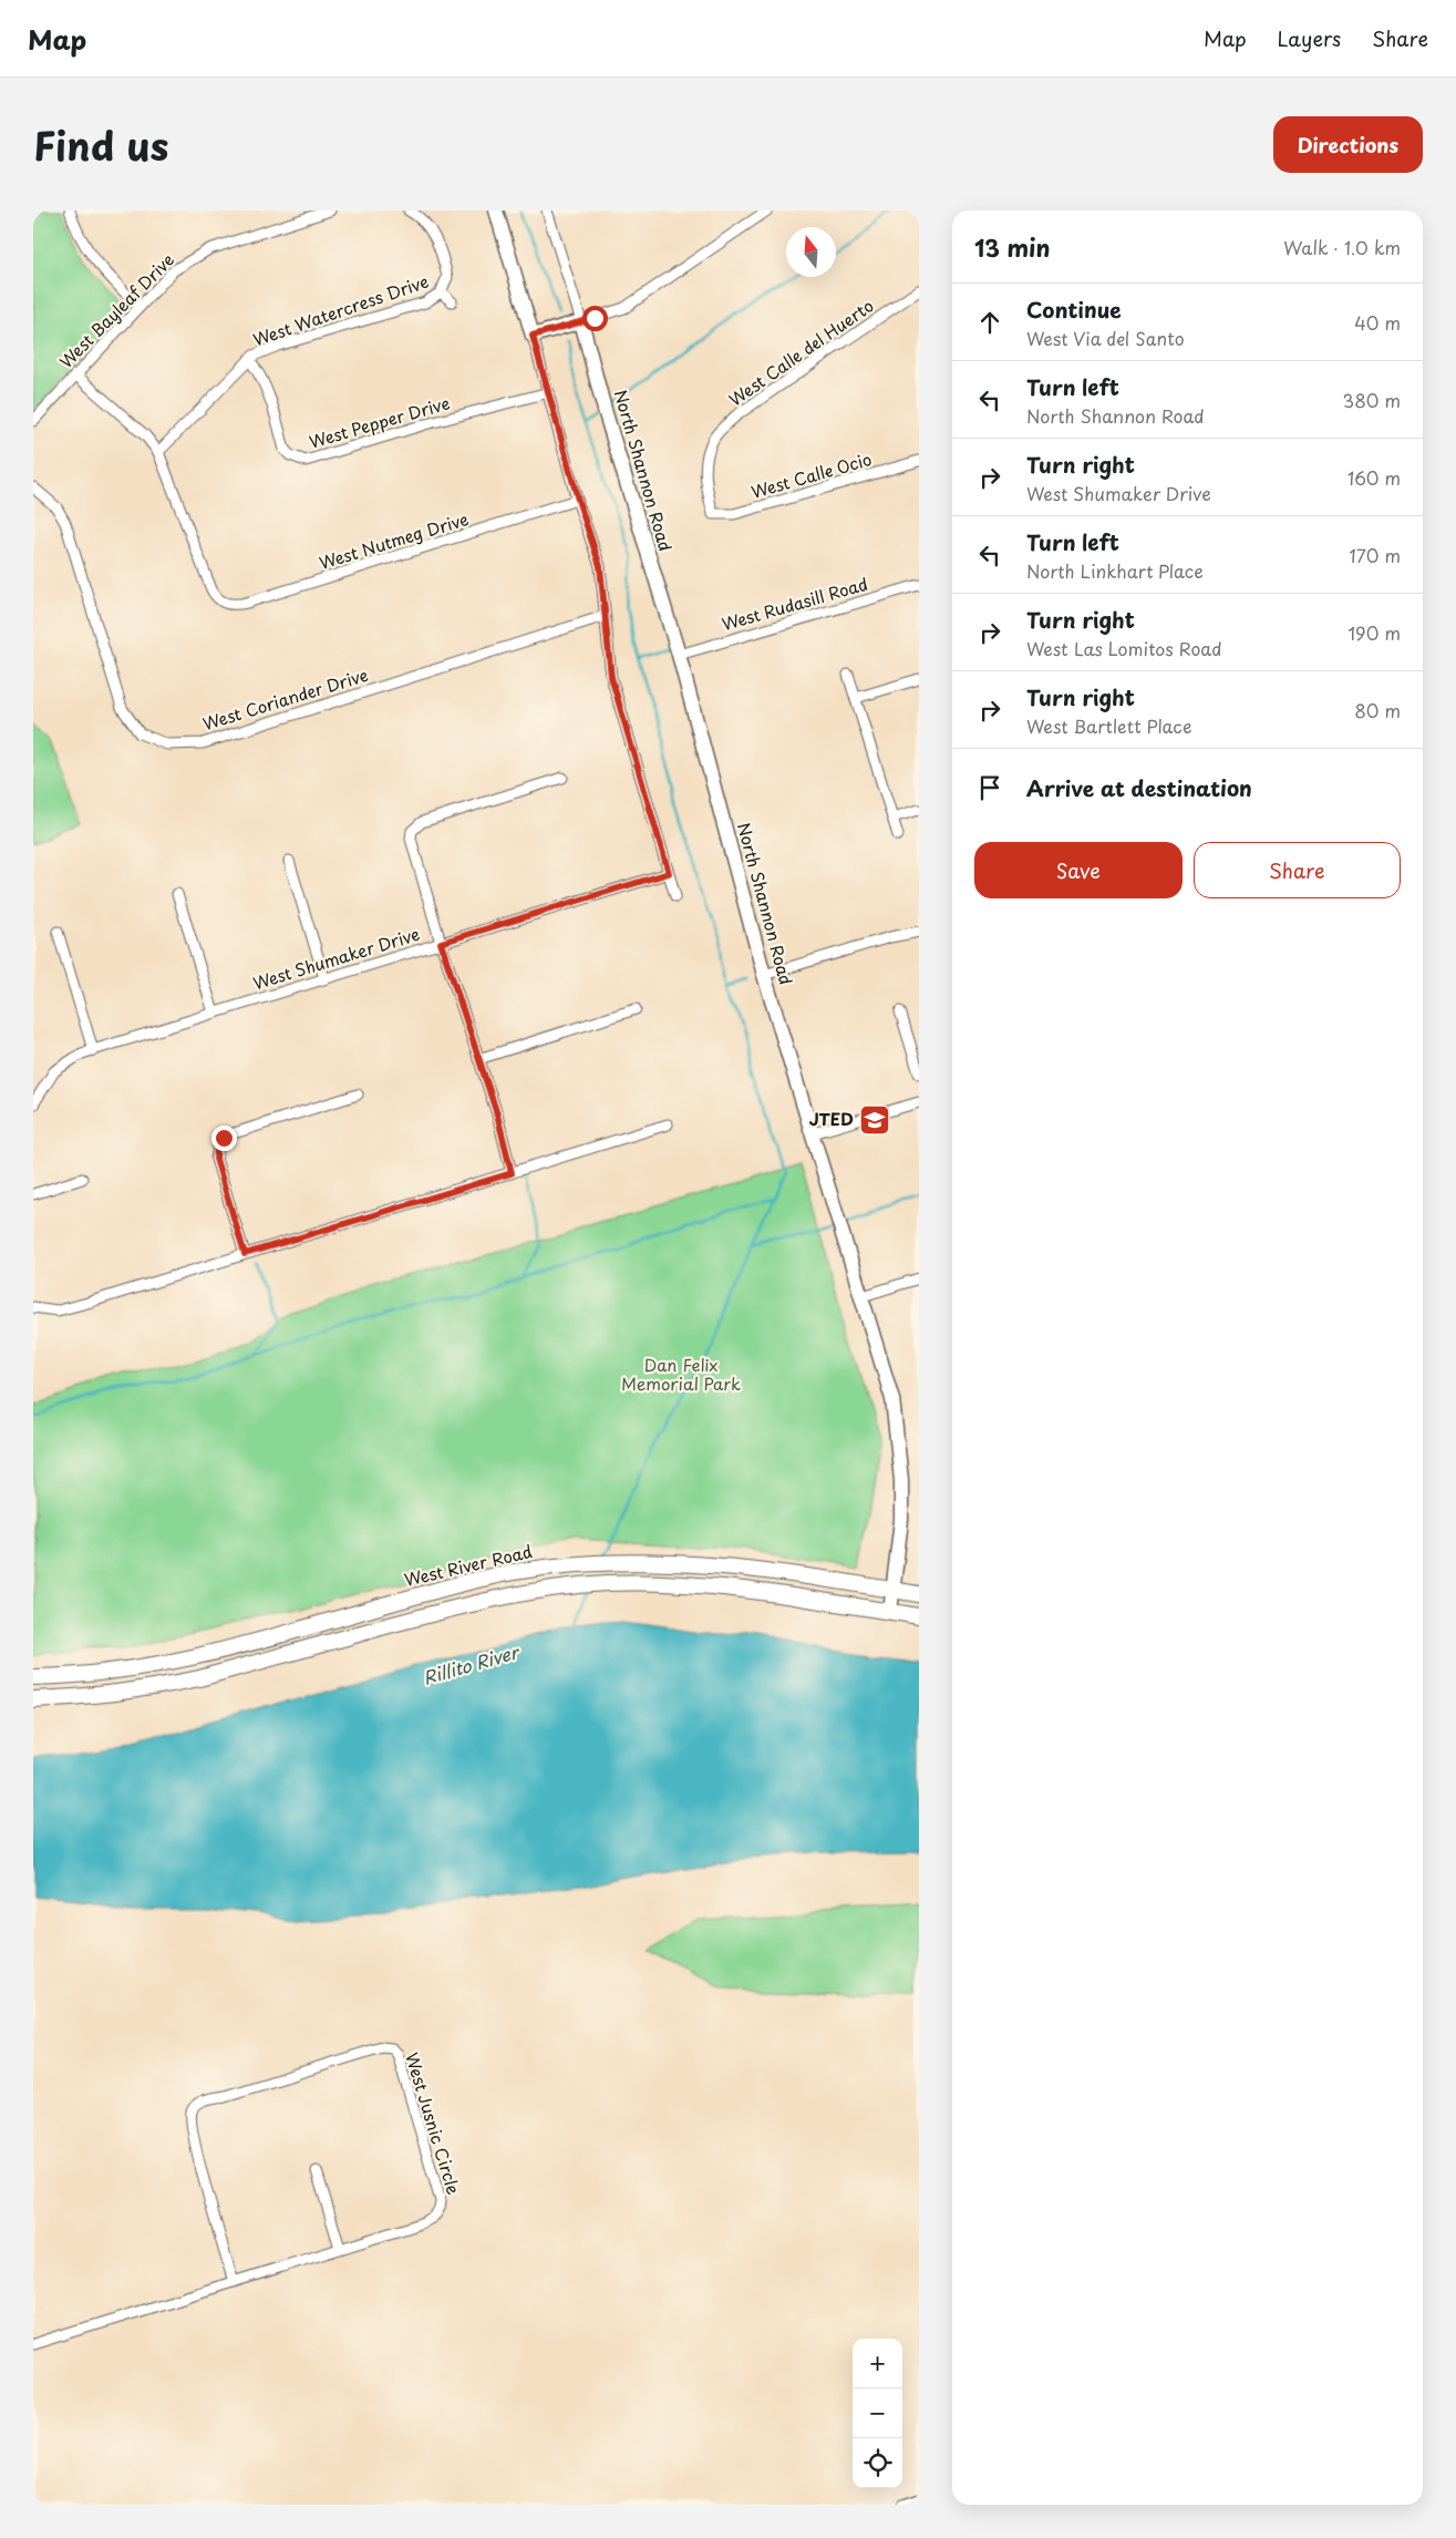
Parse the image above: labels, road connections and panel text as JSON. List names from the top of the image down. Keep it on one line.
{"streets":{"main road":["West River Road"],"street":["West Bayleaf Drive","West Watercress Drive","West Calle del Huerto","West Pepper Drive","North Shannon Road","West Calle Ocio","West Nutmeg Drive","West Rudasill Road","West Coriander Drive","West Shumaker Drive","West Jusnic Circle"]},"crossings":[["West Watercress Drive","West Pepper Drive"],["West Watercress Drive","West Nutmeg Drive"],["West Calle del Huerto","West Calle Ocio"],["North Shannon Road","West Rudasill Road"],["North Shannon Road","West River Road"]],"water":["Rillito River"],"parks":["Dan Felix Memorial Park"],"places":{"school or university":["JTED"]},"north":"top","page":{"header":"Map","nav":["Map","Layers","Share"],"title":"Find us","buttons":["Directions",["Save","Share"]],"heading":["13 min","Walk · 1.0 km"],"list":[["Continue","West Via del Santo","40 m"],["Turn left","North Shannon Road","380 m"],["Turn right","West Shumaker Drive","160 m"],["Turn left","North Linkhart Place","170 m"],["Turn right","West Las Lomitos Road","190 m"],["Turn right","West Bartlett Place","80 m"],"Arrive at destination"],"map_buttons":["+","−"]}}
